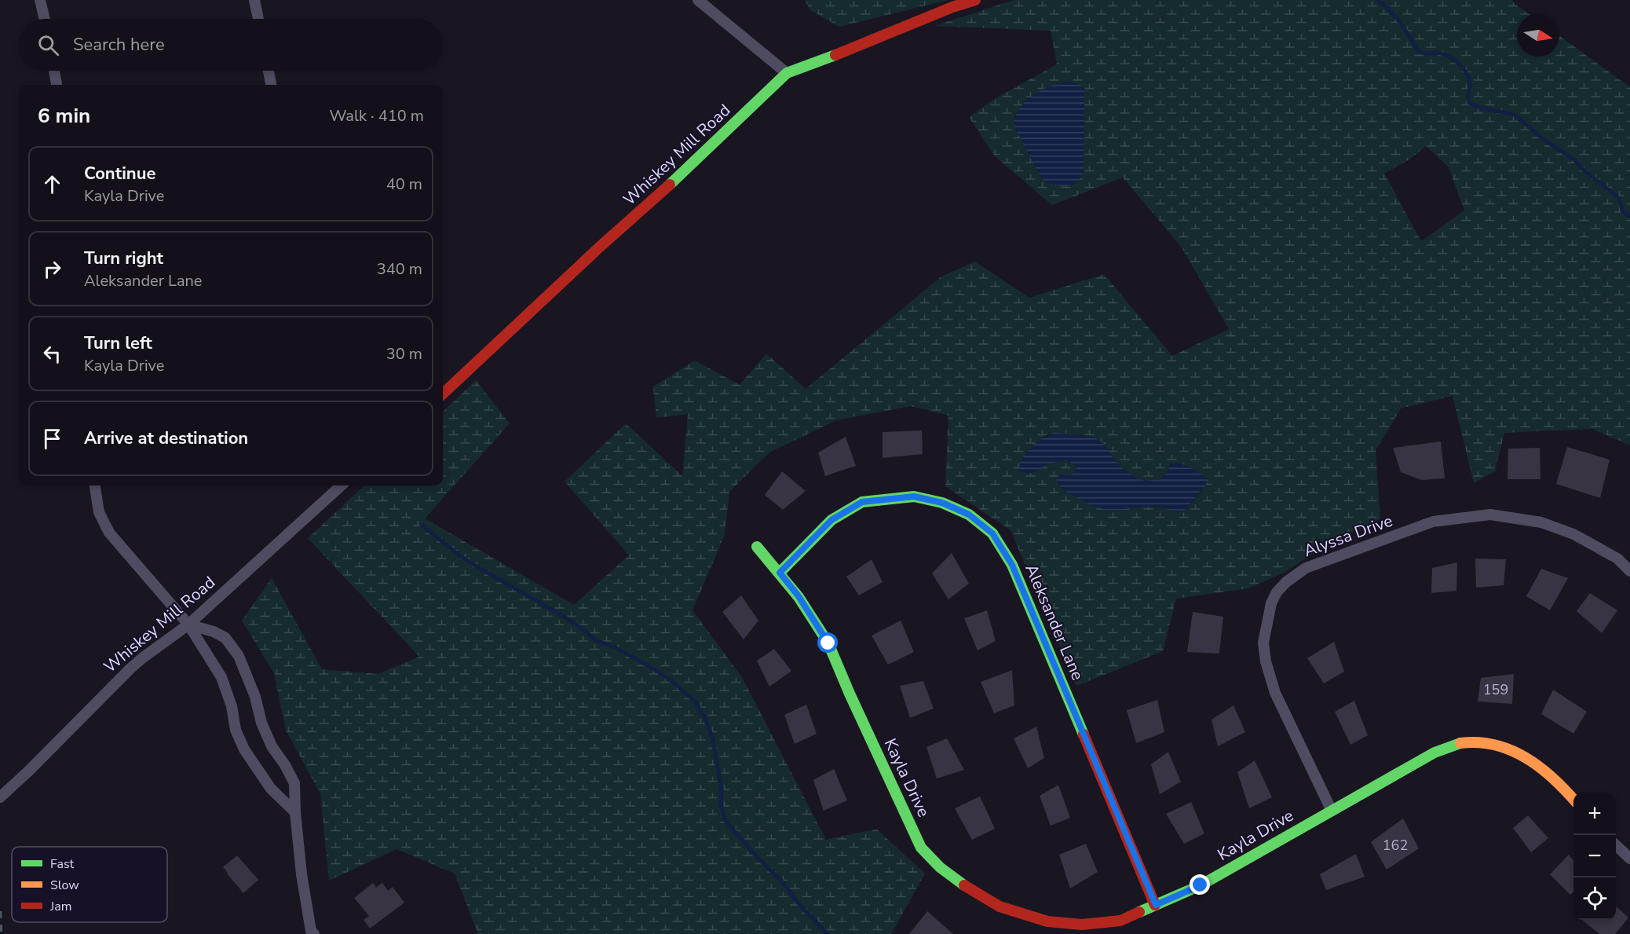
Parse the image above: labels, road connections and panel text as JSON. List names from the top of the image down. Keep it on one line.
{"streets":{"street":["Whiskey Mill Road","Alyssa Drive","Aleksander Lane","Kayla Drive"]},"crossings":[["Alyssa Drive","Kayla Drive"],["Aleksander Lane","Kayla Drive"]],"house_numbers":["159","162"],"legend":["Fast","Slow","Jam"],"north":"right","page":{"search":"Search here","heading":["6 min","Walk · 410 m"],"list":[["Continue","Kayla Drive","40 m"],["Turn right","Aleksander Lane","340 m"],["Turn left","Kayla Drive","30 m"],"Arrive at destination"],"map_buttons":["+","−"]}}
